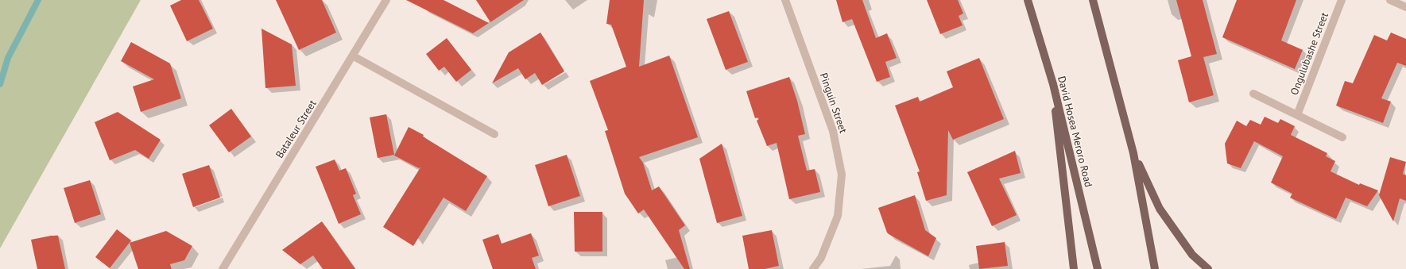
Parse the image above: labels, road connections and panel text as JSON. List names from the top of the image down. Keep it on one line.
{"streets":{"main road":["David Hosea Meroro Road"],"street":["Ongulubashe Street","Pinguin Street","Bataleur Street"]}}
